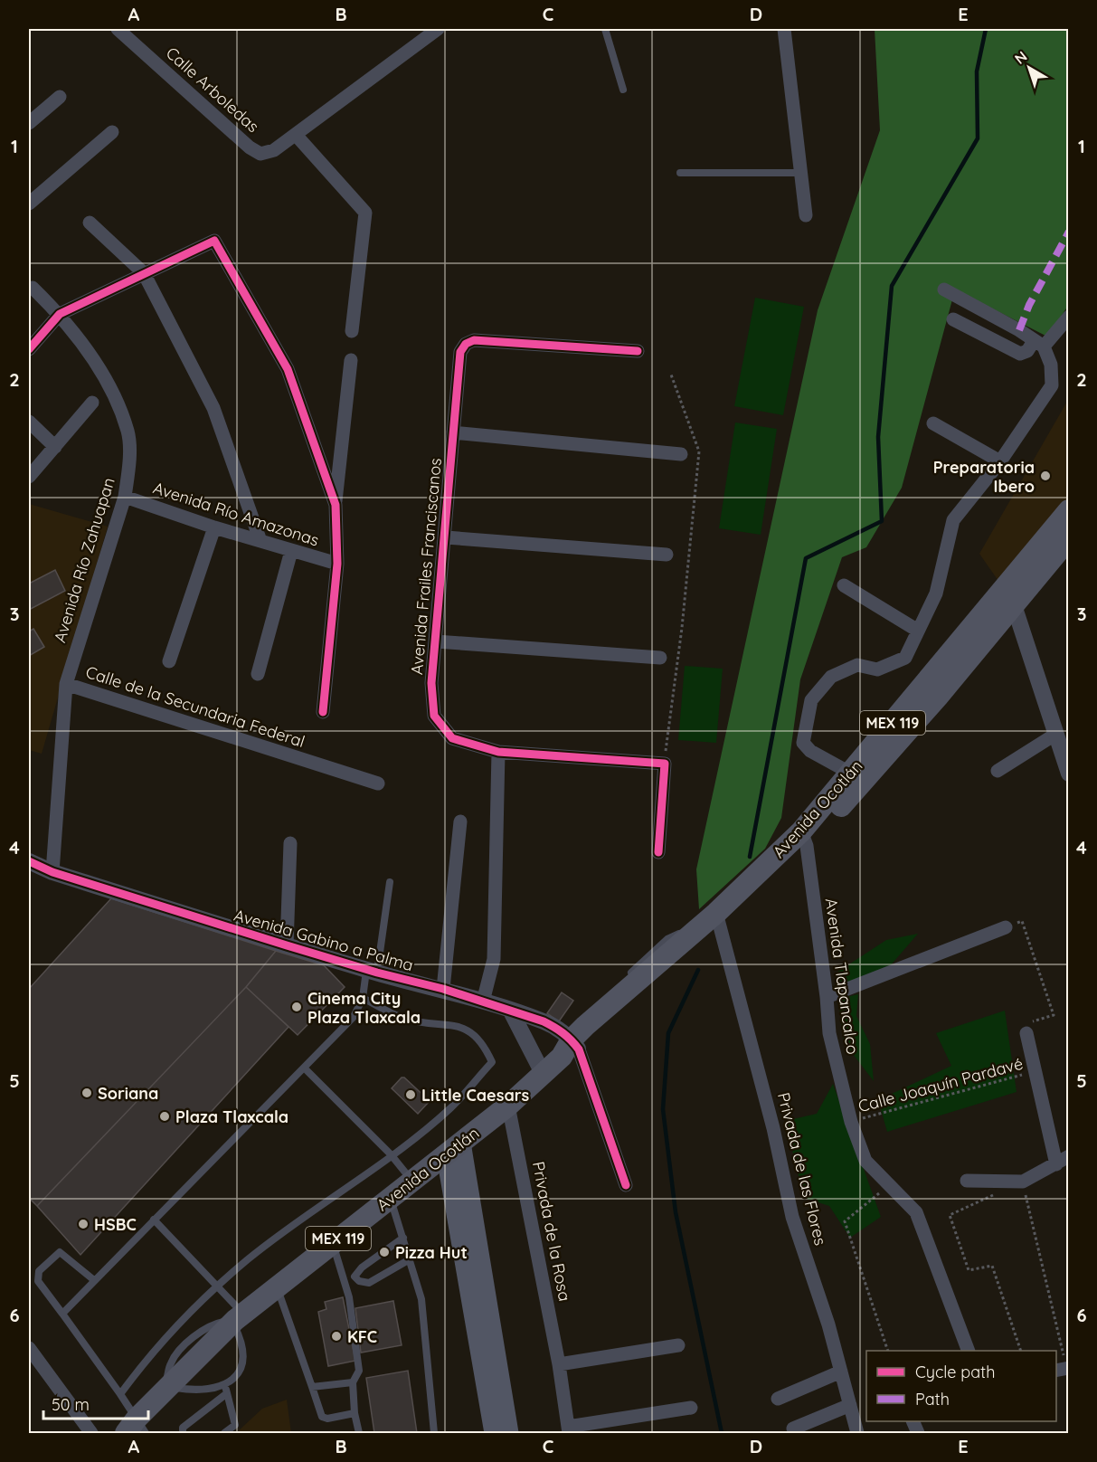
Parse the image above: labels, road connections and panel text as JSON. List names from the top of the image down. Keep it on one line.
{"streets":{"main road":["MEX 119","Avenida Ocotlán"],"street":["Calle Arboledas","Avenida Río Amazonas","Avenida Río Zahuapan","Avenida Frailes Franciscanos","Calle de la Secundaria Federal","Avenida Gabino a Palma","Avenida Tlapancalco","Privada de las Flores","Privada de la Rosa"],"path":["Calle Joaquín Pardavé"]},"crossings":[["Avenida Río Amazonas","Avenida Río Zahuapan"],["Avenida Río Zahuapan","Calle de la Secundaria Federal"],["Avenida Río Zahuapan","Avenida Gabino a Palma"],["Avenida Ocotlán","Avenida Gabino a Palma"],["Avenida Ocotlán","Avenida Tlapancalco"],["Avenida Ocotlán","Privada de las Flores"],["Avenida Ocotlán","Privada de la Rosa"],["Avenida Tlapancalco","Calle Joaquín Pardavé"]],"places":["Preparatoria Ibero","Cinema City Plaza Tlaxcala","Soriana","Little Caesars","Plaza Tlaxcala","HSBC","Pizza Hut","KFC"],"legend":["Cycle path","Path"],"scale_bar":"50 m","north":"top left","grid":{"columns":["A","B","C","D","E"],"rows":["1","2","3","4","5","6"]}}
